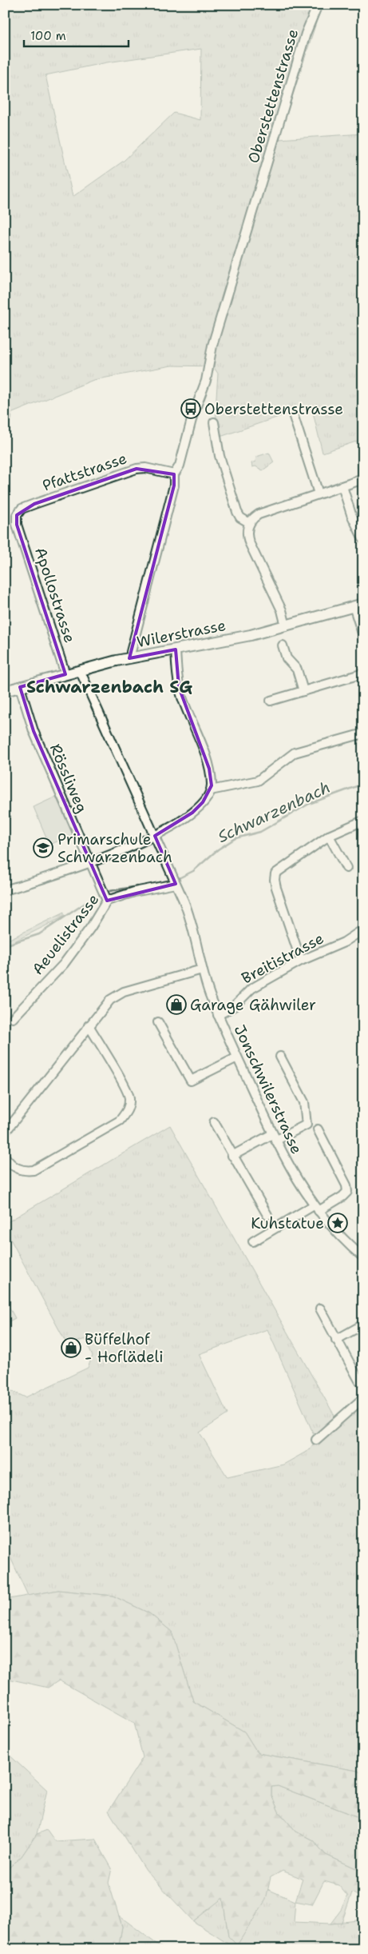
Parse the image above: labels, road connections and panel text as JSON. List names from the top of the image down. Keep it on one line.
{"streets":{"main road":["Wilerstrasse"],"street":["Oberstettenstrasse","Pfattstrasse","Apollostrasse","Rössliweg","Aeuelistrasse","Breitistrasse","Jonschwilerstrasse"]},"crossings":[["Oberstettenstrasse","Pfattstrasse"],["Oberstettenstrasse","Wilerstrasse"],["Pfattstrasse","Apollostrasse"],["Apollostrasse","Wilerstrasse"],["Wilerstrasse","Rössliweg"],["Wilerstrasse","Jonschwilerstrasse"],["Rössliweg","Aeuelistrasse"],["Aeuelistrasse","Jonschwilerstrasse"],["Breitistrasse","Jonschwilerstrasse"]],"districts":["Schwarzenbach SG"],"water":["Schwarzenbach"],"places":{"bus stop":["Oberstettenstrasse"],"school or university":["Primarschule Schwarzenbach"],"shop":["Garage Gähwiler","Büffelhof - Hoflädeli"],"place":["Kuhstatue"]},"scale_bar":"100 m"}
